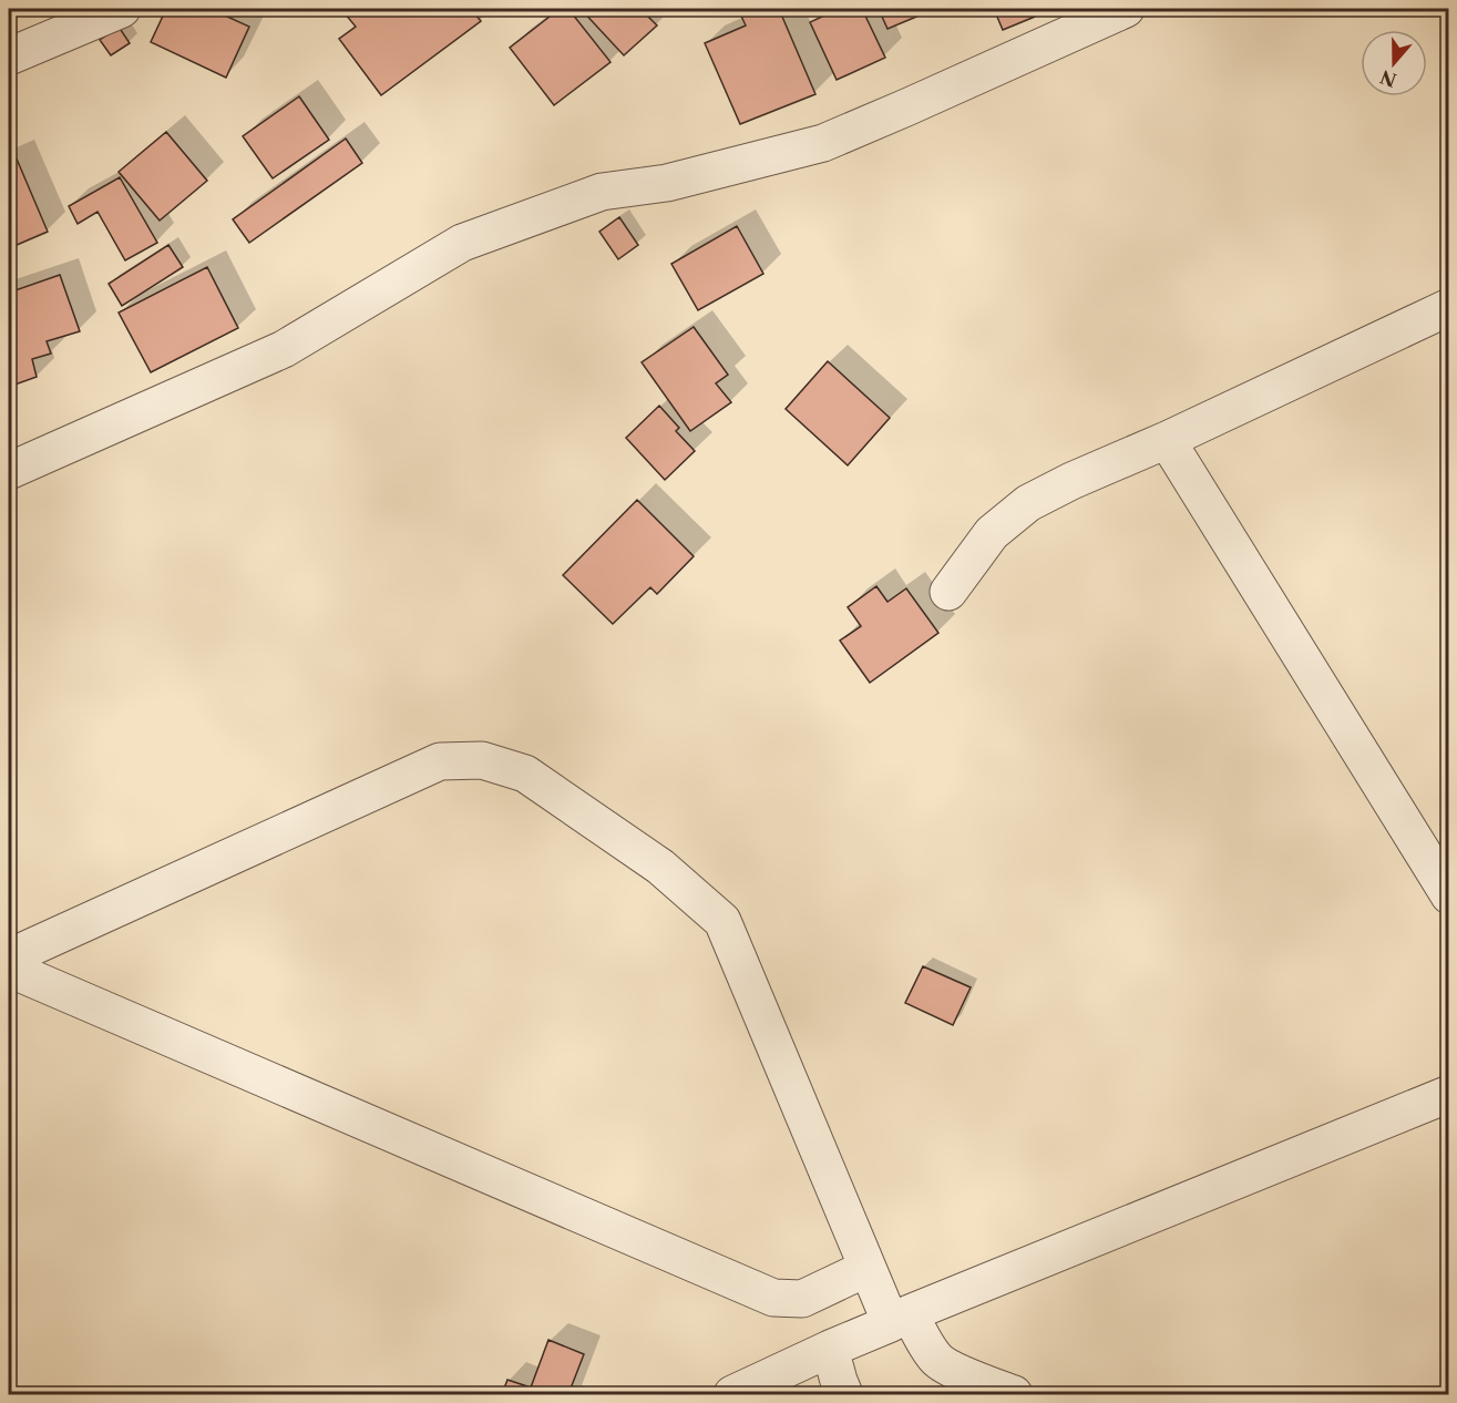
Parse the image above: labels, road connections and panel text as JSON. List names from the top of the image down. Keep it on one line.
{"north":"bottom"}
